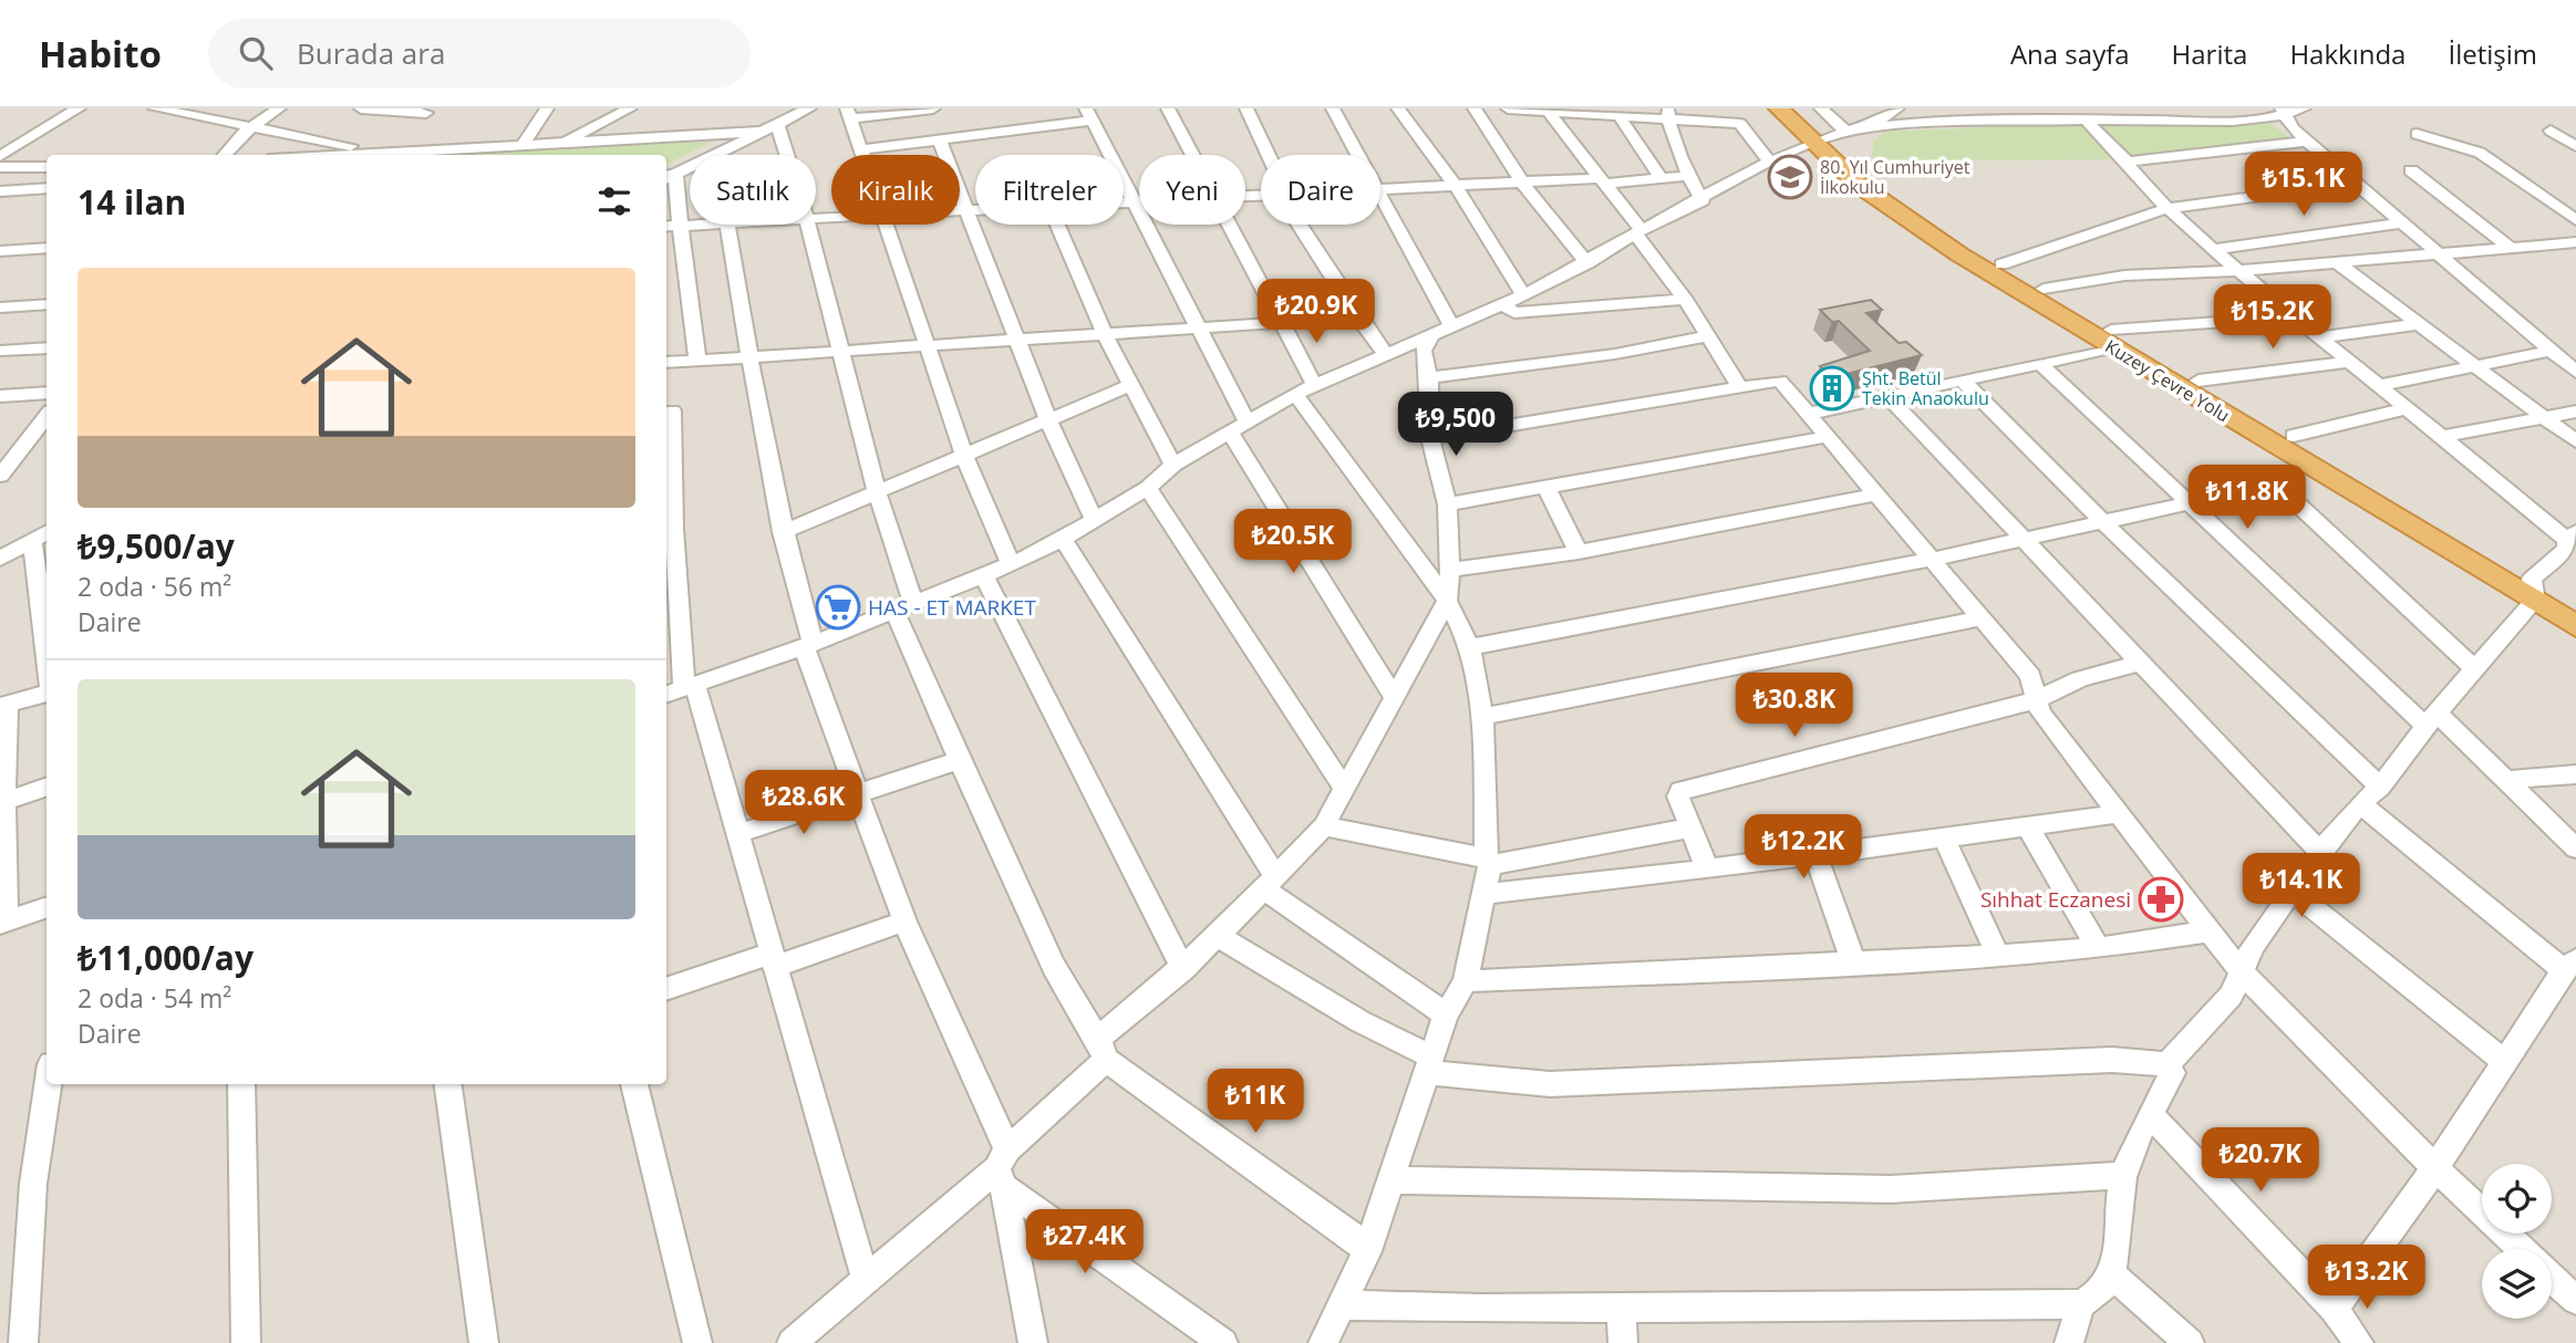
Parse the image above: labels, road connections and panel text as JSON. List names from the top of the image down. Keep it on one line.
{"streets":{"highway":["Kuzey Çevre Yolu"]},"places":{"school or university":["80. Yıl Cumhuriyet İlkokulu"],"building":["Şht. Betül Tekin Anaokulu"],"supermarket":["HAS - ET MARKET"],"pharmacy":["Sıhhat Eczanesi"]},"page":{"header":"Habito","search":"Burada ara","nav":["Ana sayfa","Harita","Hakkında","İletişim"],"price":["₺15.1K","₺20.9K","₺15.2K","₺9,500","₺11.8K","₺20.5K","₺30.8K","₺28.6K","₺12.2K","₺14.1K","₺11K","₺20.7K","₺27.4K","₺13.2K"],"chip":["Satılık","Kiralık","Filtreler","Yeni","Daire"],"heading":"14 ilan","list":[{"name":"₺9,500/ay","note":"2 oda · 56 m² · Daire"},{"name":"₺11,000/ay","note":"2 oda · 54 m² · Daire"}]}}
